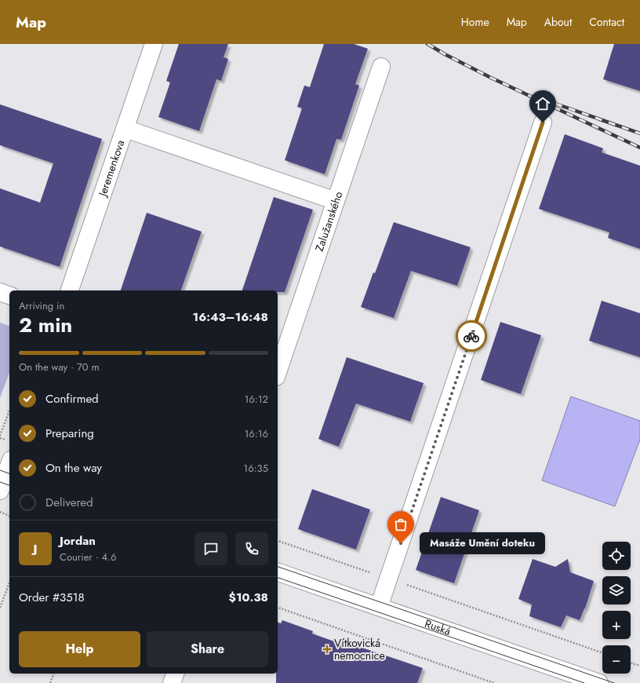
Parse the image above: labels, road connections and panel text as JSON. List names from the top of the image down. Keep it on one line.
{"streets":{"street":["Jeremenkova","Zalužanského","Ruská"]},"places":{"other":["Masáže Umění doteku"],"health":["Vítkovická nemocnice"]},"page":{"header":"Map","nav":["Home","Map","About","Contact"],"heading":["2 min","Arriving in","16:43–16:48"],"panel":["Jordan","Courier · 4.6","Order #3518","$10.38"],"bar":"On the way · 70 m","list":[["Confirmed","16:12"],["Preparing","16:16"],["On the way","16:35"],"Delivered"],"bubble":"Masáže Umění doteku","round":"J","map_buttons":["+","−"],"buttons":["Help","Share"]}}
